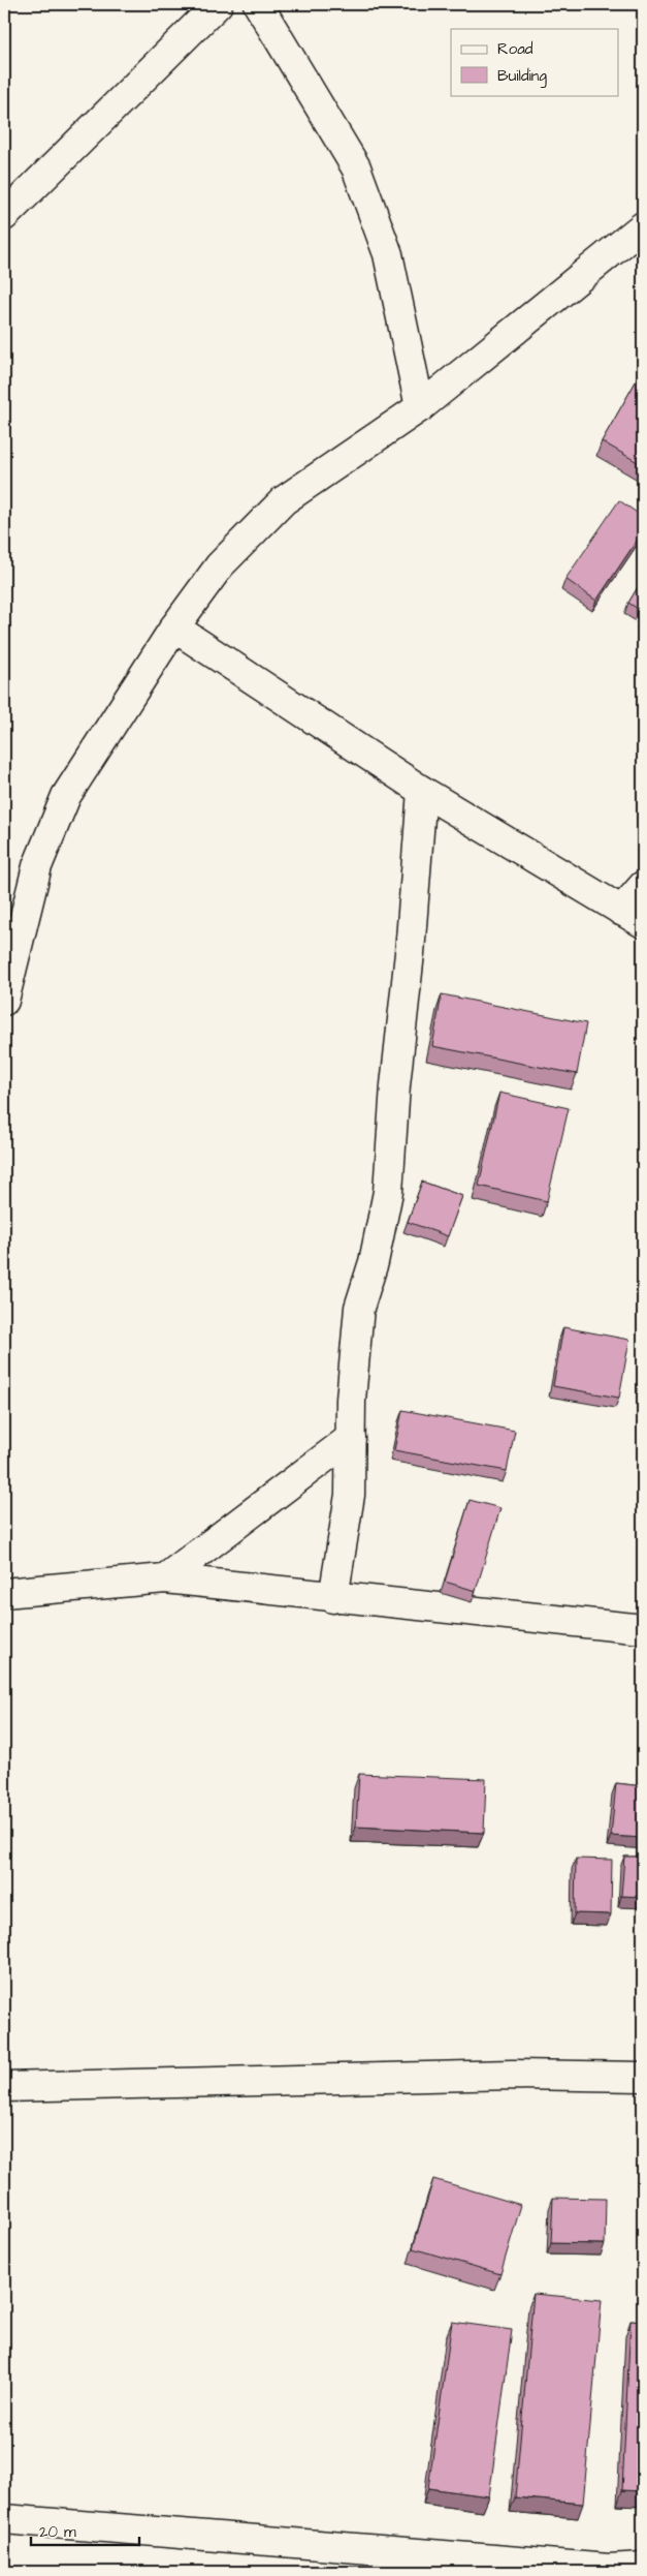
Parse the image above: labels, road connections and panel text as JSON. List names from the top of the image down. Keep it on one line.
{"legend":["Road","Building"],"scale_bar":"20 m"}
